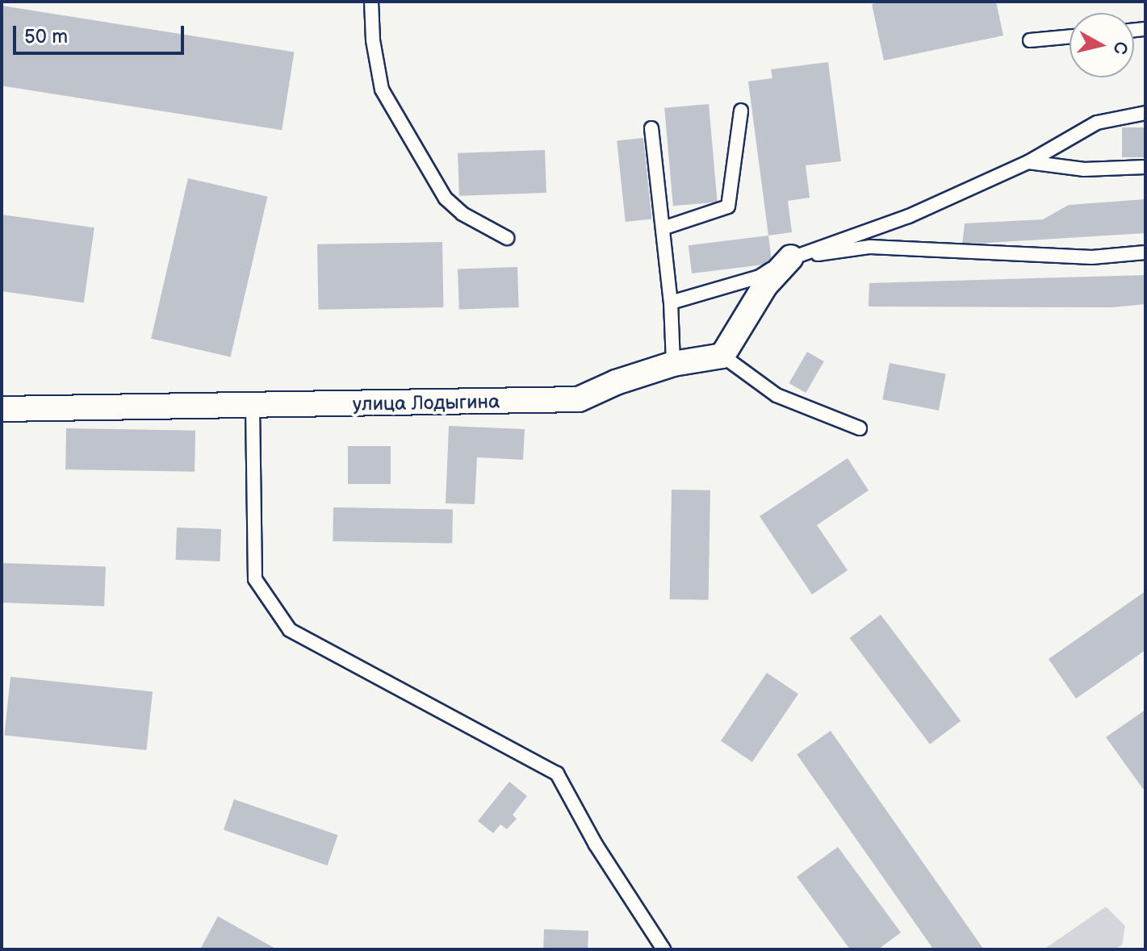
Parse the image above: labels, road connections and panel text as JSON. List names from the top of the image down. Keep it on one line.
{"streets":{"street":["улица Лодыгина"]},"scale_bar":"50 m","north":"right"}
